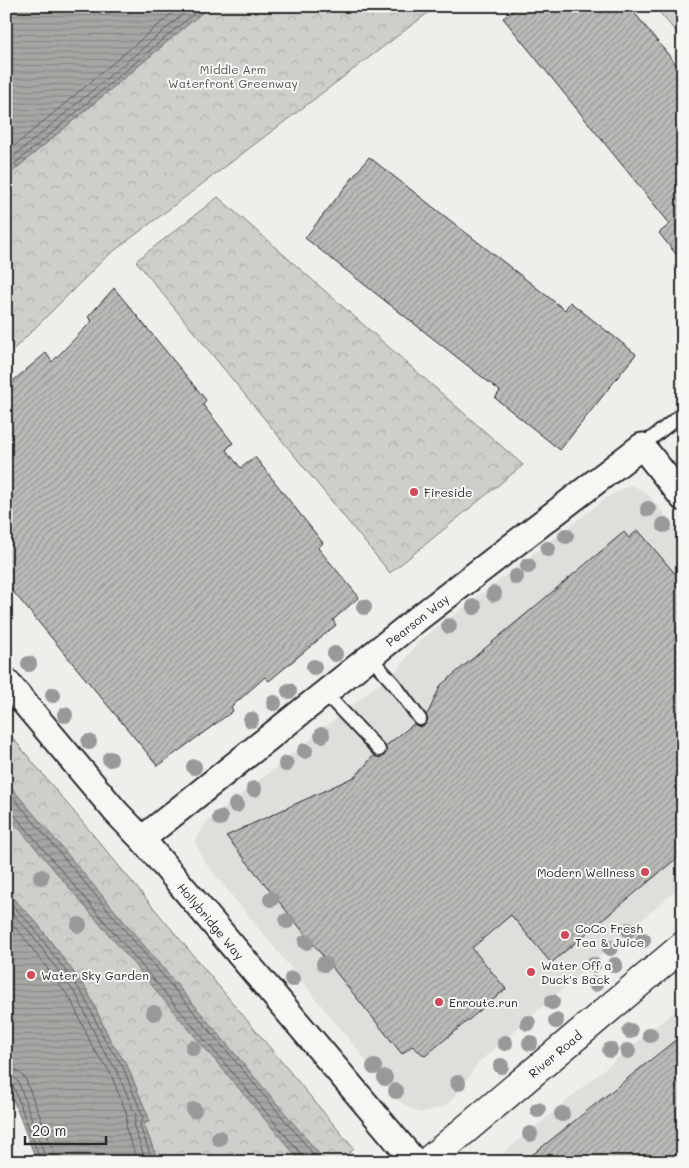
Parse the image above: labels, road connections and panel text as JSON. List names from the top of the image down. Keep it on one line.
{"streets":{"street":["Pearson Way","Hollybridge Way","River Road"]},"crossings":[["Pearson Way","Hollybridge Way"]],"parks":["Middle Arm Waterfront Greenway"],"places":["Fireside","Modern Wellness","CoCo Fresh Tea & Juice","Water Off a Duck's Back","Water Sky Garden","Enroute.run"],"scale_bar":"20 m"}
